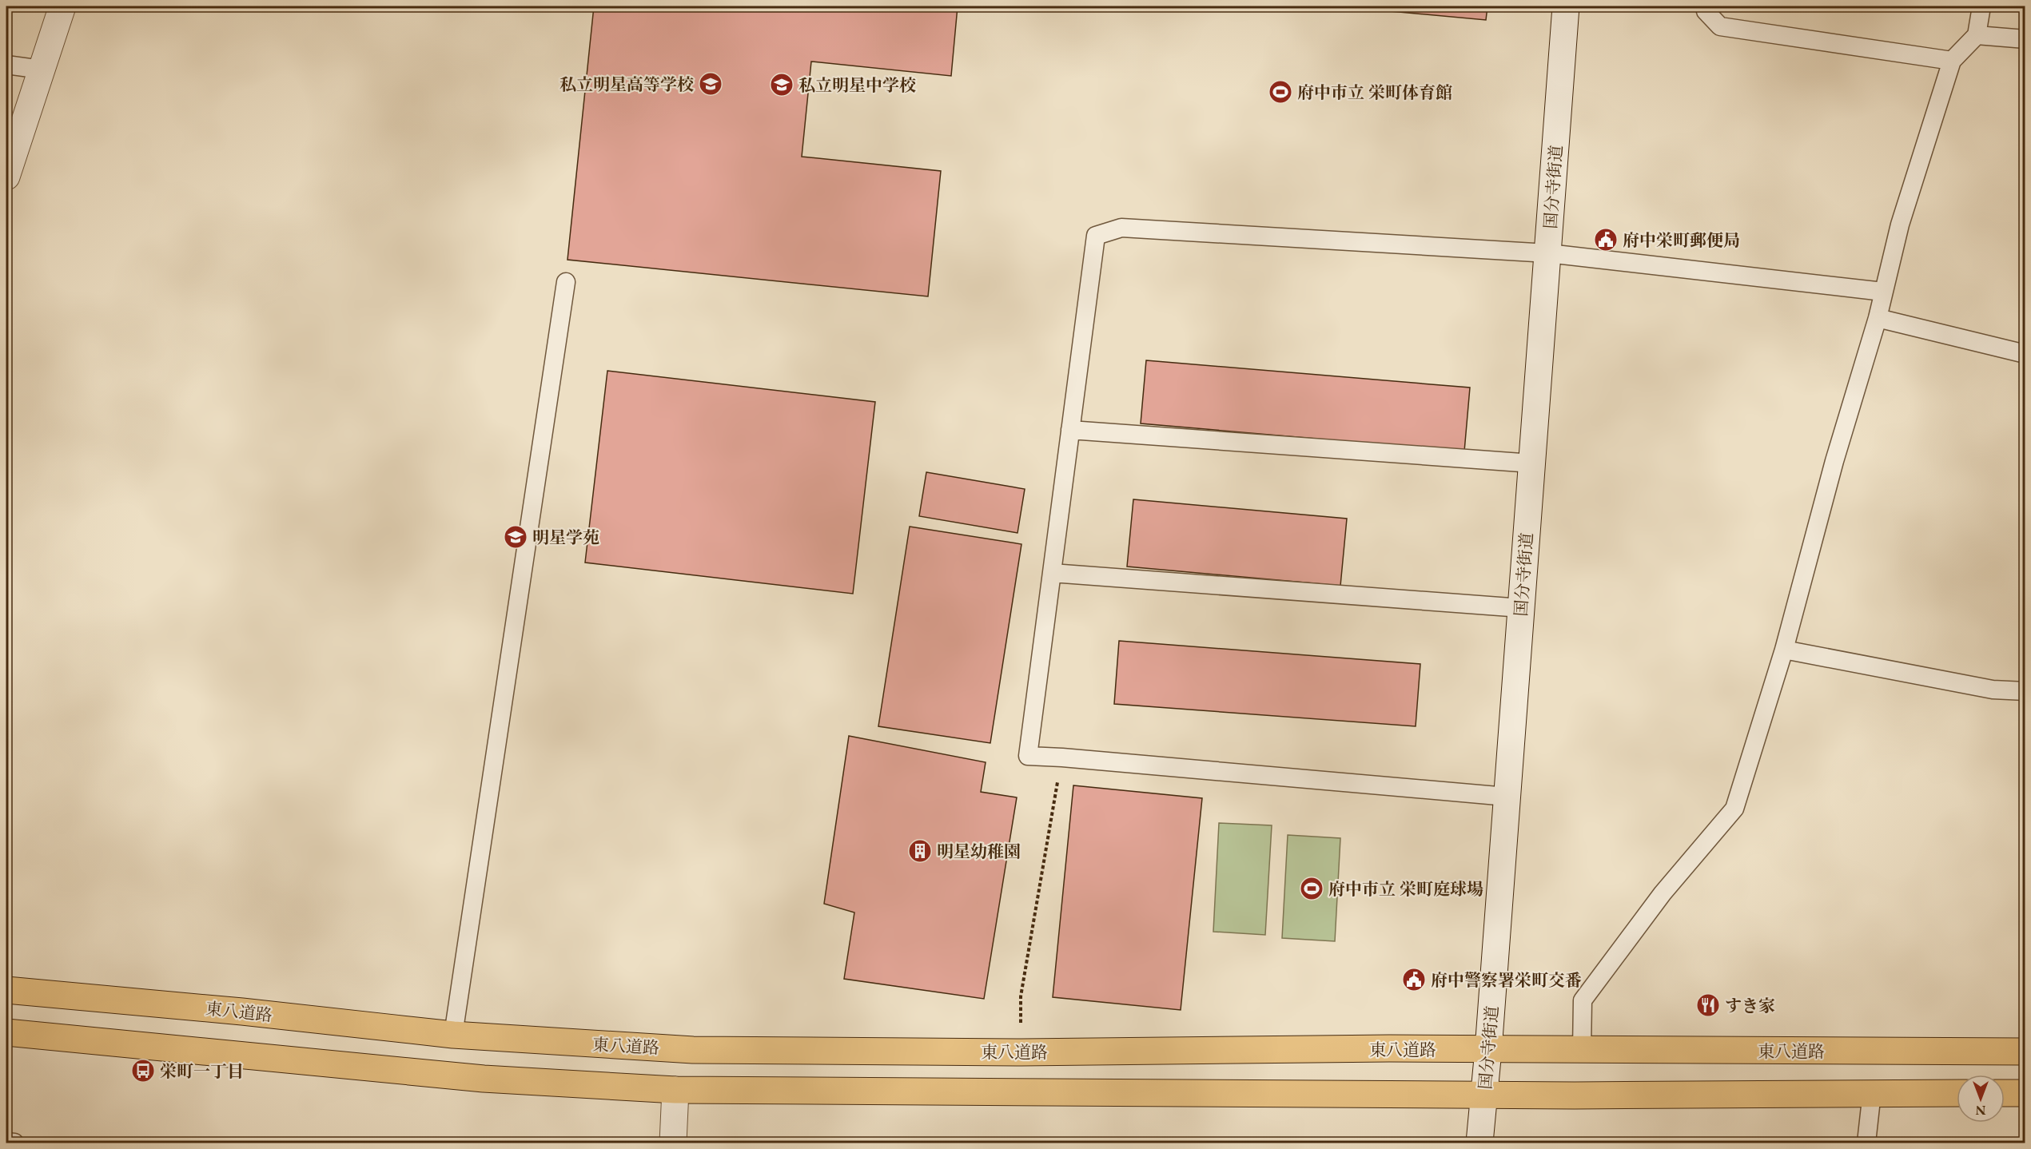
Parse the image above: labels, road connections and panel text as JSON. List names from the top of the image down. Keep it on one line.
{"streets":{"main road":["国分寺街道","東八道路"]},"crossings":[["国分寺街道","東八道路"]],"places":{"school or university":["私立明星高等学校","私立明星中学校","明星学苑"],"sports":["府中市立 栄町体育館","府中市立 栄町庭球場"],"public building":["府中栄町郵便局","府中警察署栄町交番"],"building":["明星幼稚園"],"restaurant":["すき家"],"bus stop":["栄町一丁目"]},"north":"bottom"}
